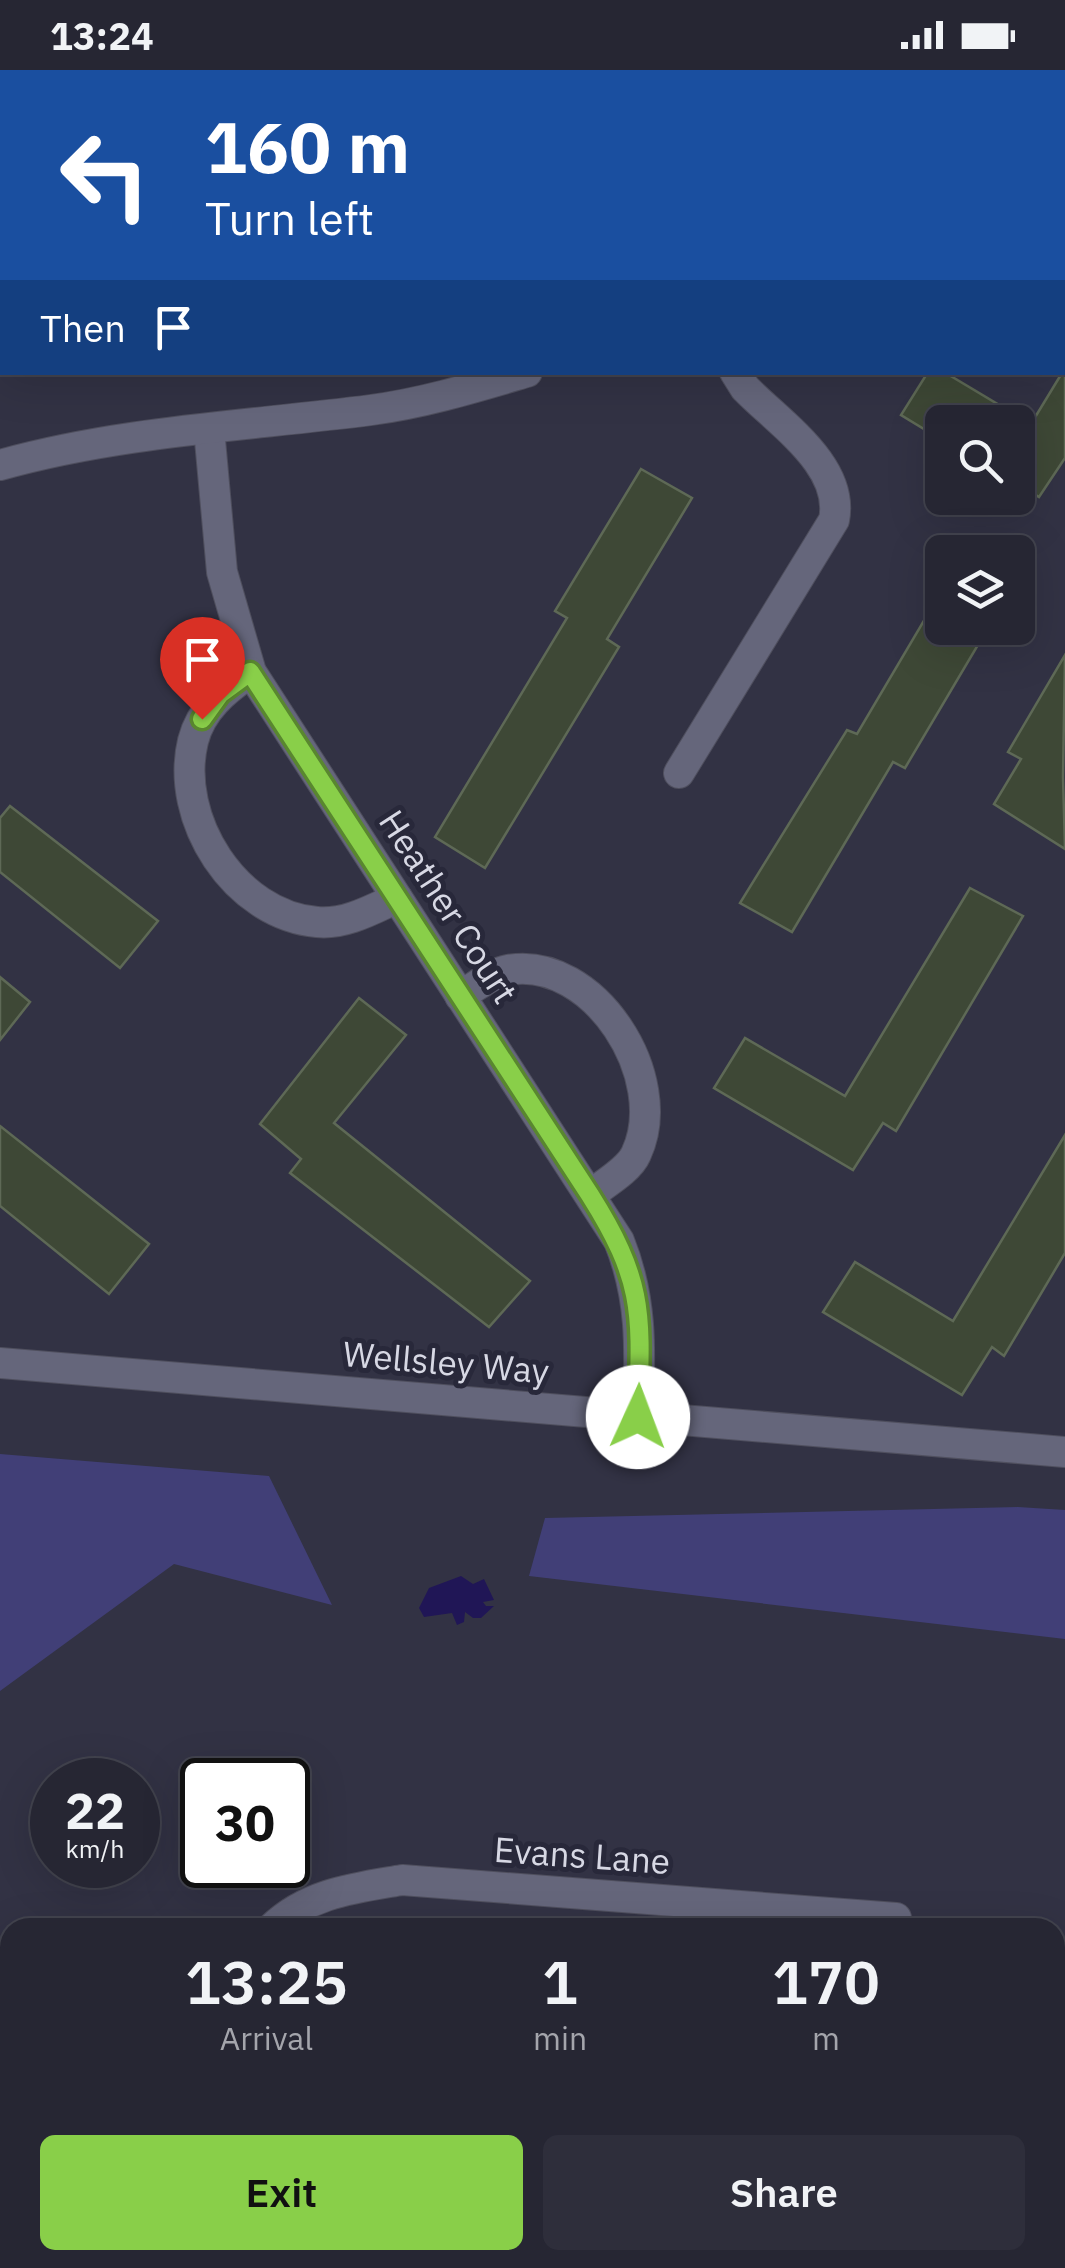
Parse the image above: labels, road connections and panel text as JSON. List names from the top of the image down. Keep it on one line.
{"streets":{"street":["Heather Court","Wellsley Way","Evans Lane"]},"crossings":[["Heather Court","Wellsley Way"]],"page":{"status":"13:24","turn":["160 m","Turn left"],"then":"Then","speed":"22 km/h","limit":"30","eta":["13:25","Arrival","1","min","170","m"],"buttons":["Exit","Share"]}}
